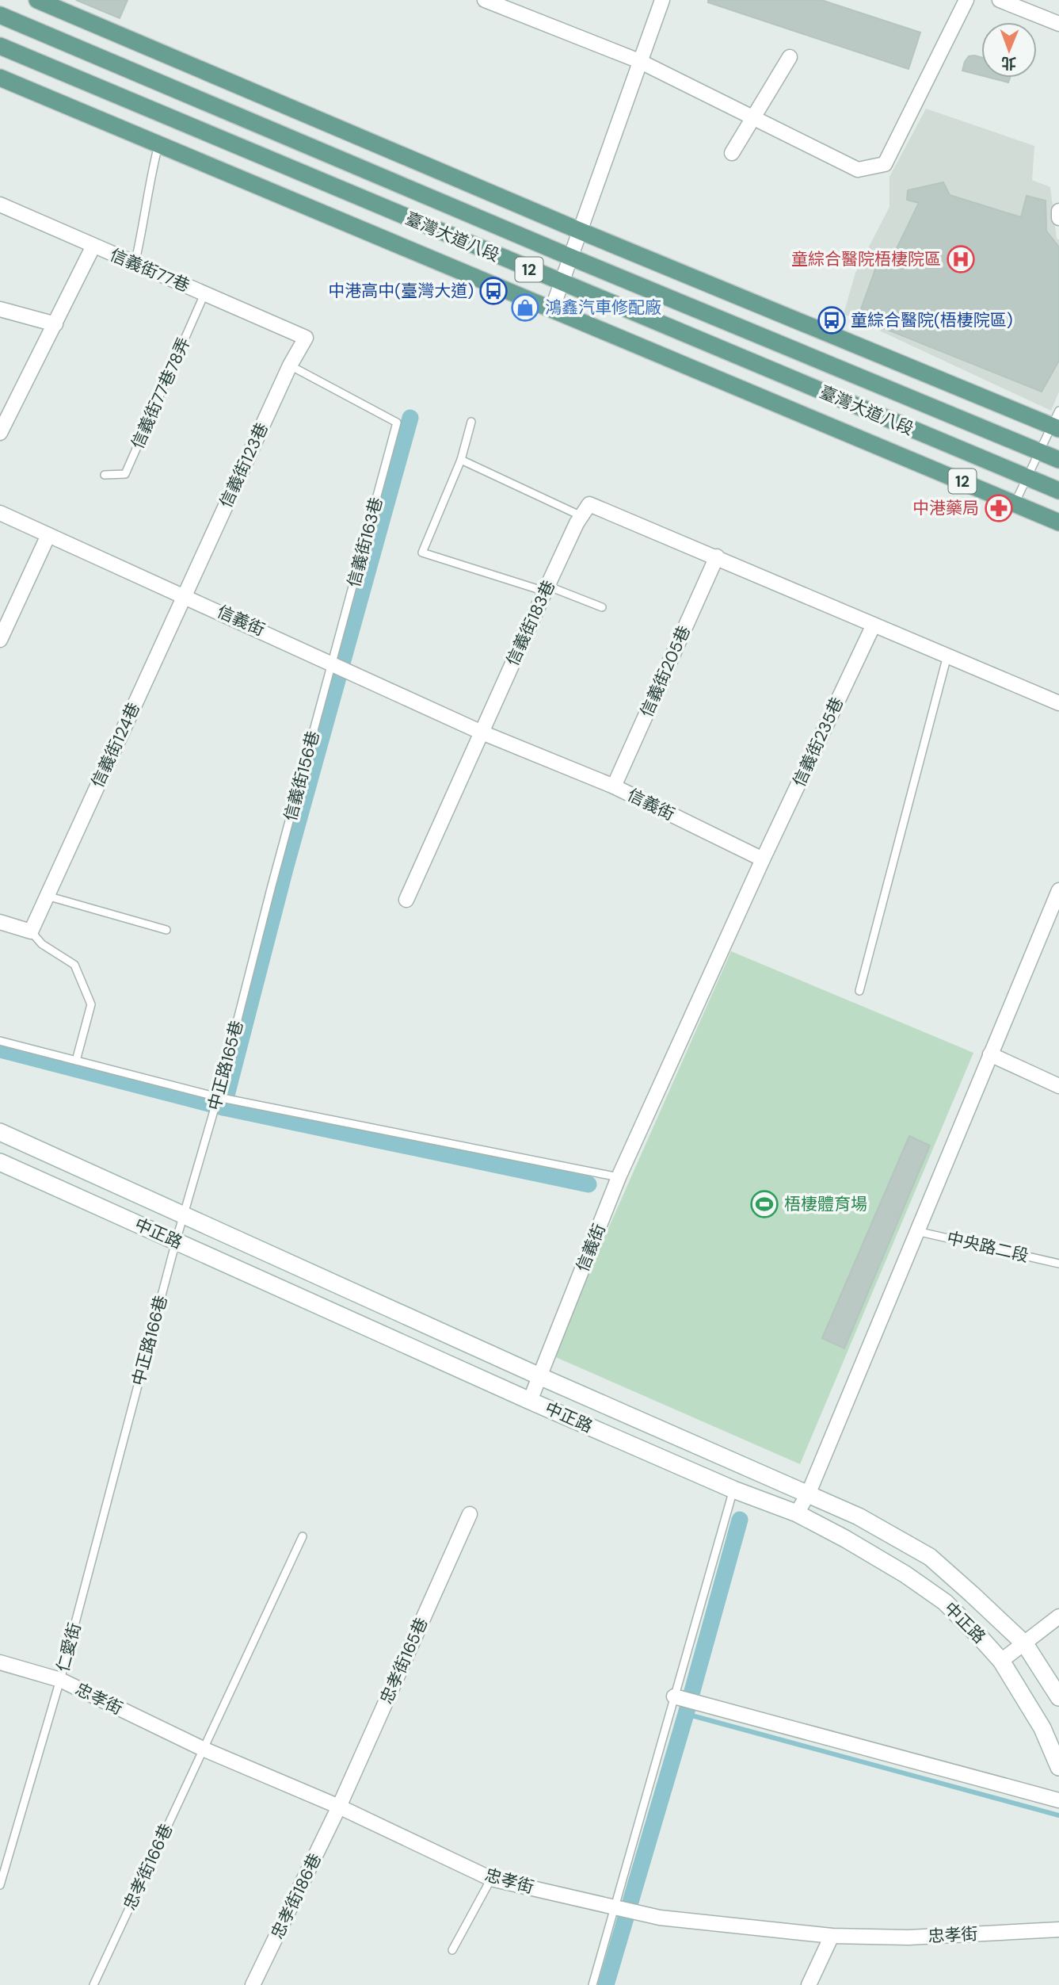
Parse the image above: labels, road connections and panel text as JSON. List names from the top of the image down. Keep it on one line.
{"streets":{"main road":["臺灣大道八段","12"],"street":["信義街77巷","信義街123巷","信義街","信義街183巷","信義街205巷","信義街235巷","信義街124巷","中正路","忠孝街165巷","忠孝街","忠孝街186巷"],"lane":["信義街77巷78弄","信義街163巷","信義街156巷","中正路165巷","中央路二段","中正路166巷","仁愛街","忠孝街166巷"]},"crossings":[["信義街77巷","信義街77巷78弄"],["信義街77巷","信義街123巷"],["信義街123巷","信義街163巷"],["信義街123巷","信義街"],["信義街123巷","信義街124巷"],["信義街163巷","信義街"],["信義街163巷","信義街156巷"],["信義街","信義街183巷"],["信義街","信義街205巷"],["信義街","信義街235巷"],["信義街","信義街124巷"],["信義街","信義街156巷"],["信義街","中正路"],["信義街156巷","中正路165巷"],["中正路165巷","中正路"],["中正路165巷","中正路166巷"],["中正路","中正路166巷"],["中正路166巷","仁愛街"],["仁愛街","忠孝街"],["忠孝街165巷","忠孝街"],["忠孝街165巷","忠孝街186巷"],["忠孝街","忠孝街166巷"],["忠孝街","忠孝街186巷"]],"places":{"hospital":["童綜合醫院梧棲院區"],"bus stop":["中港高中(臺灣大道)","童綜合醫院(梧棲院區)"],"shop":["鴻鑫汽車修配廠"],"pharmacy":["中港藥局"],"sports":["梧棲體育場"]},"north":"bottom"}
